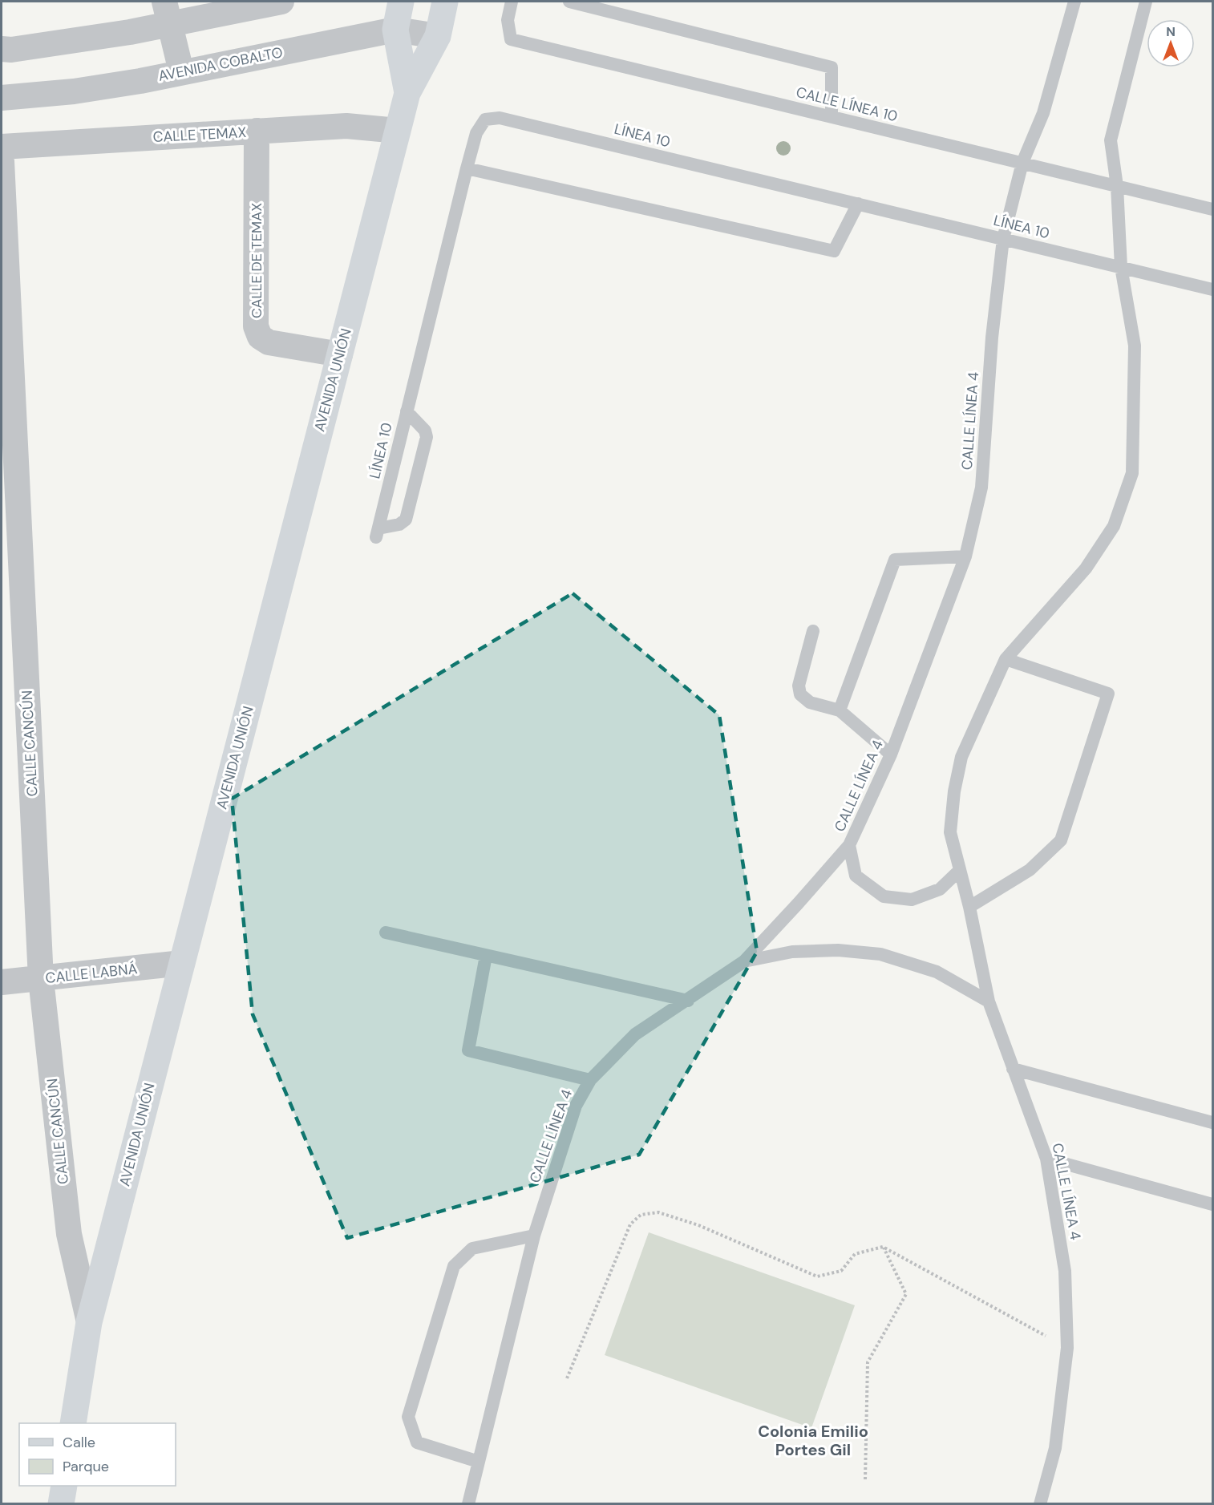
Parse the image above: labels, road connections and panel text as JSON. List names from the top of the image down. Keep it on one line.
{"streets":{"street":["AVENIDA COBALTO","CALLE TEMAX","CALLE DE TEMAX","AVENIDA UNIÓN","CALLE CANCÚN","CALLE LABNÁ"],"lane":["CALLE LÍNEA 10","LÍNEA 10","CALLE LÍNEA 4"]},"crossings":[["AVENIDA COBALTO","AVENIDA UNIÓN"],["CALLE LÍNEA 10","CALLE LÍNEA 4"],["CALLE TEMAX","CALLE DE TEMAX"],["CALLE TEMAX","AVENIDA UNIÓN"],["LÍNEA 10","CALLE LÍNEA 4"],["CALLE DE TEMAX","AVENIDA UNIÓN"],["AVENIDA UNIÓN","CALLE CANCÚN"],["AVENIDA UNIÓN","CALLE LABNÁ"],["CALLE CANCÚN","CALLE LABNÁ"]],"districts":["Colonia Emilio Portes Gil"],"legend":["Calle","Parque"],"north":"top"}
